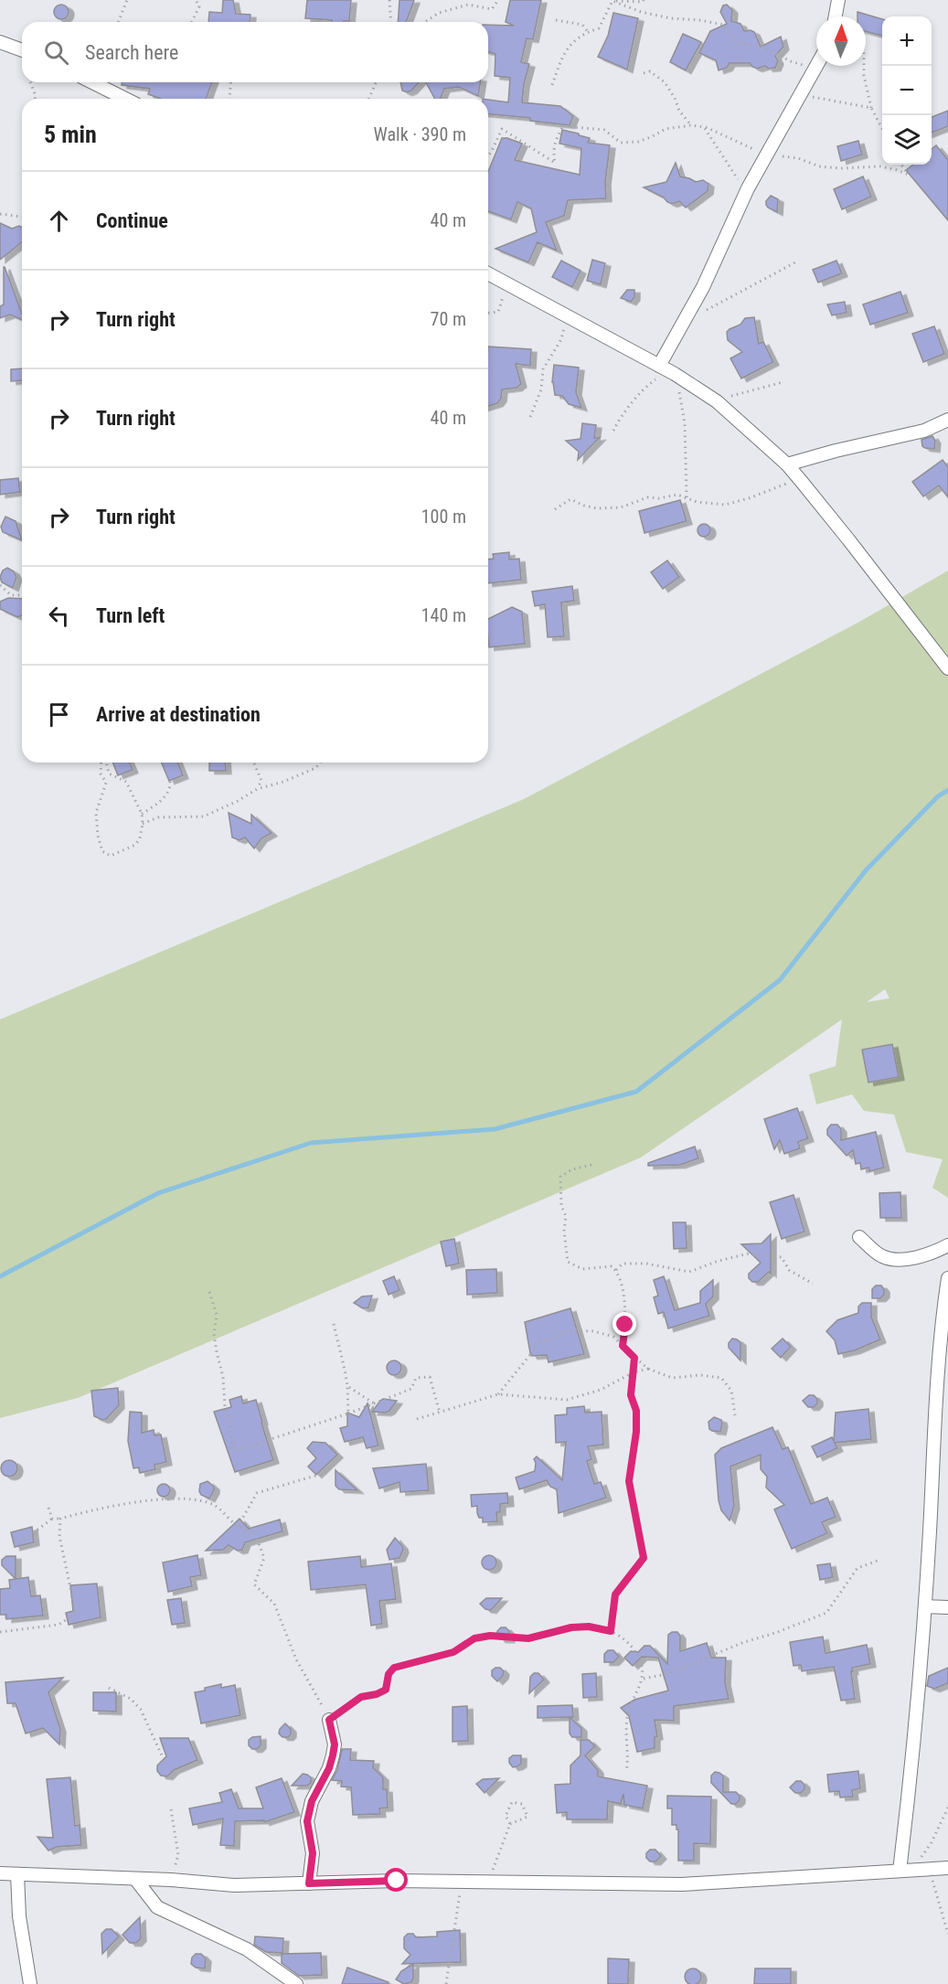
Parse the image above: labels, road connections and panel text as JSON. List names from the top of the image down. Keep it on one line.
{"north":"top","page":{"map_buttons":["+","−"],"search":"Search here","heading":["5 min","Walk · 390 m"],"list":[["Continue","40 m"],["Turn right","70 m"],["Turn right","40 m"],["Turn right","100 m"],["Turn left","140 m"],"Arrive at destination"]}}
